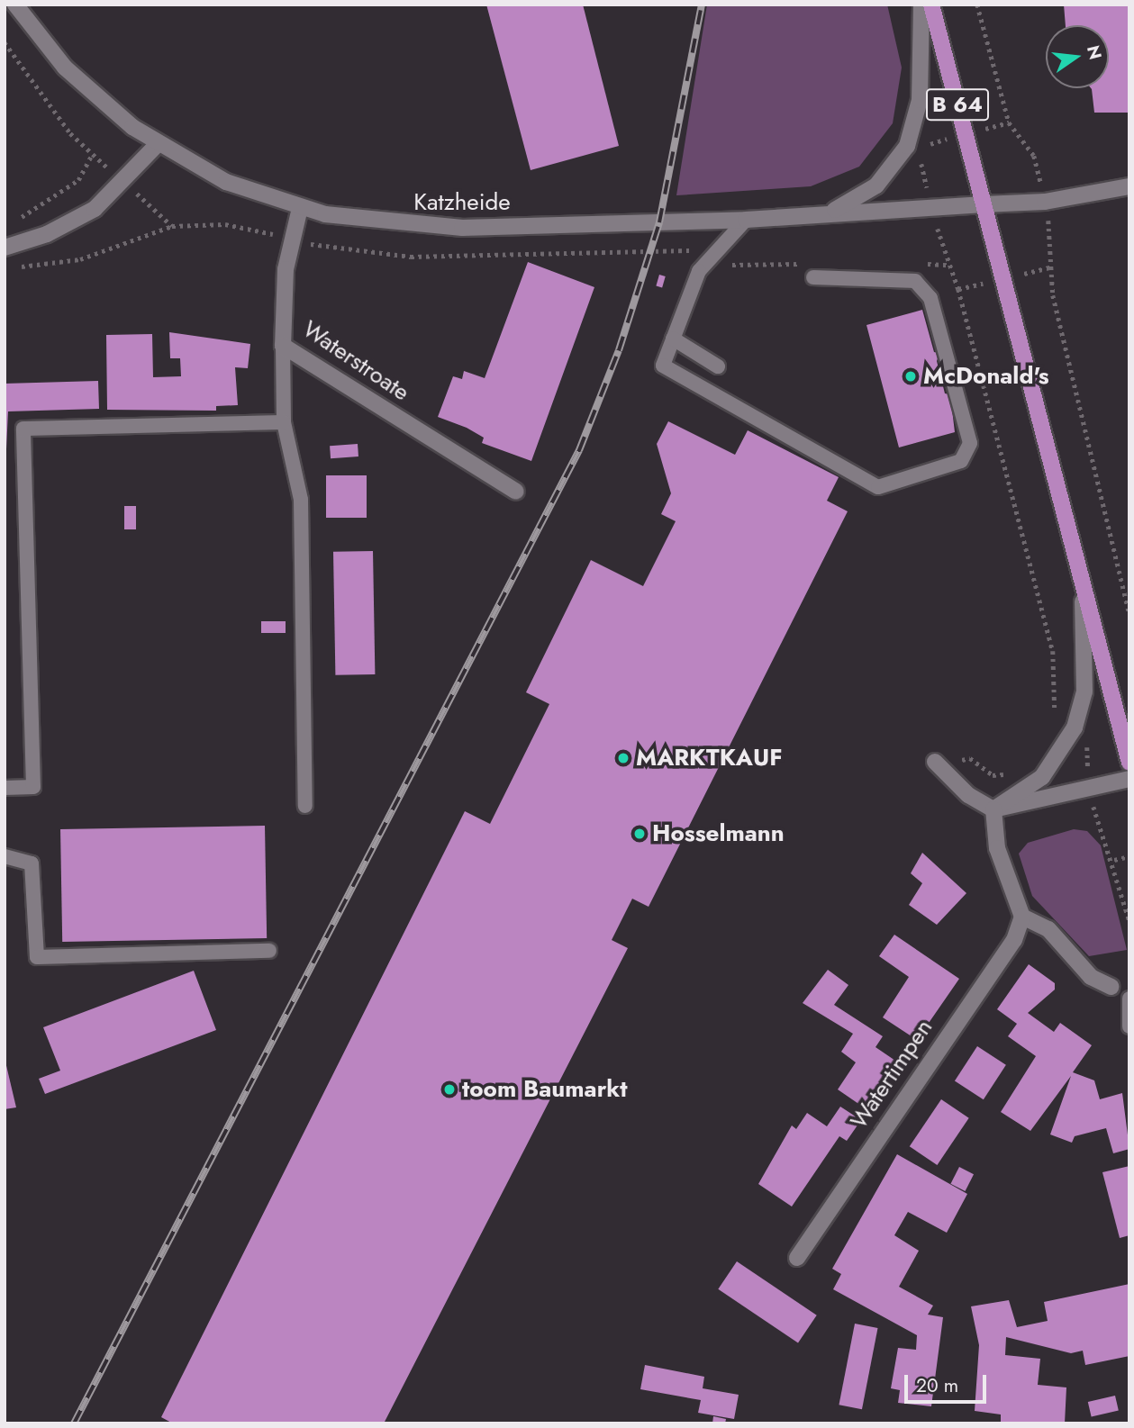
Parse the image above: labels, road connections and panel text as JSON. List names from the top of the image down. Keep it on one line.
{"streets":{"main road":["B 64"],"street":["Katzheide","Waterstroate","Watertimpen"]},"crossings":[["B 64","Katzheide"],["Katzheide","Waterstroate"]],"places":["McDonald's","MARKTKAUF","Hosselmann","toom Baumarkt"],"scale_bar":"20 m","north":"right"}
